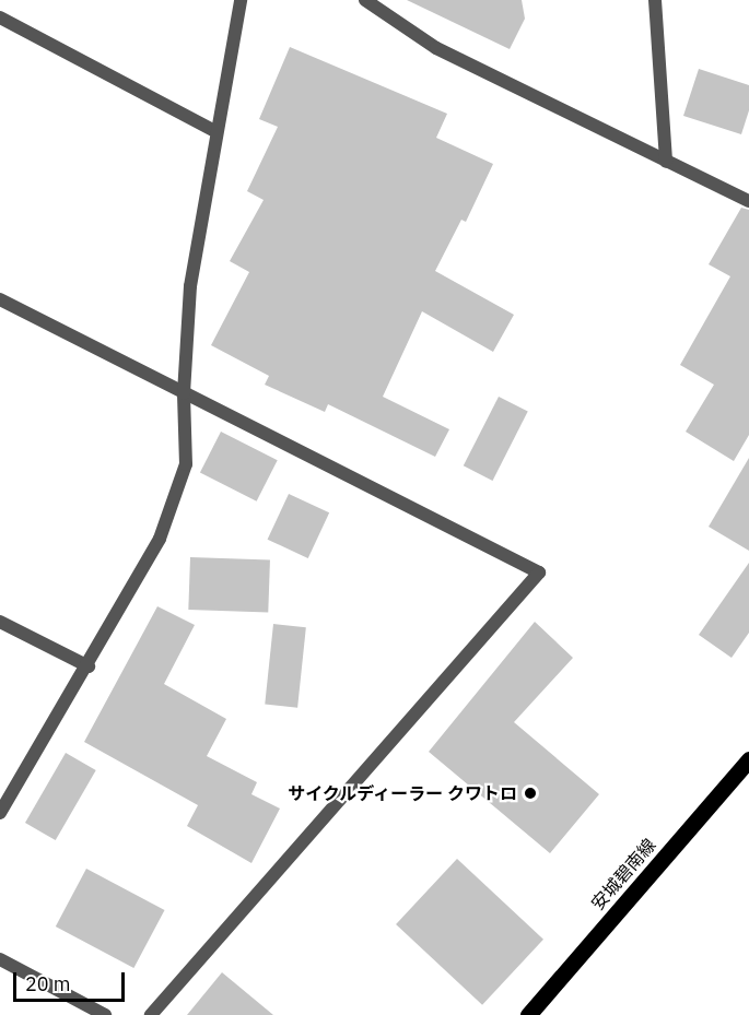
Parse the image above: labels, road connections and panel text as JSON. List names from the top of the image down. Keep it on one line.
{"streets":{"main road":["安城碧南線"]},"places":["サイクルディーラー クワトロ"],"scale_bar":"20 m"}
